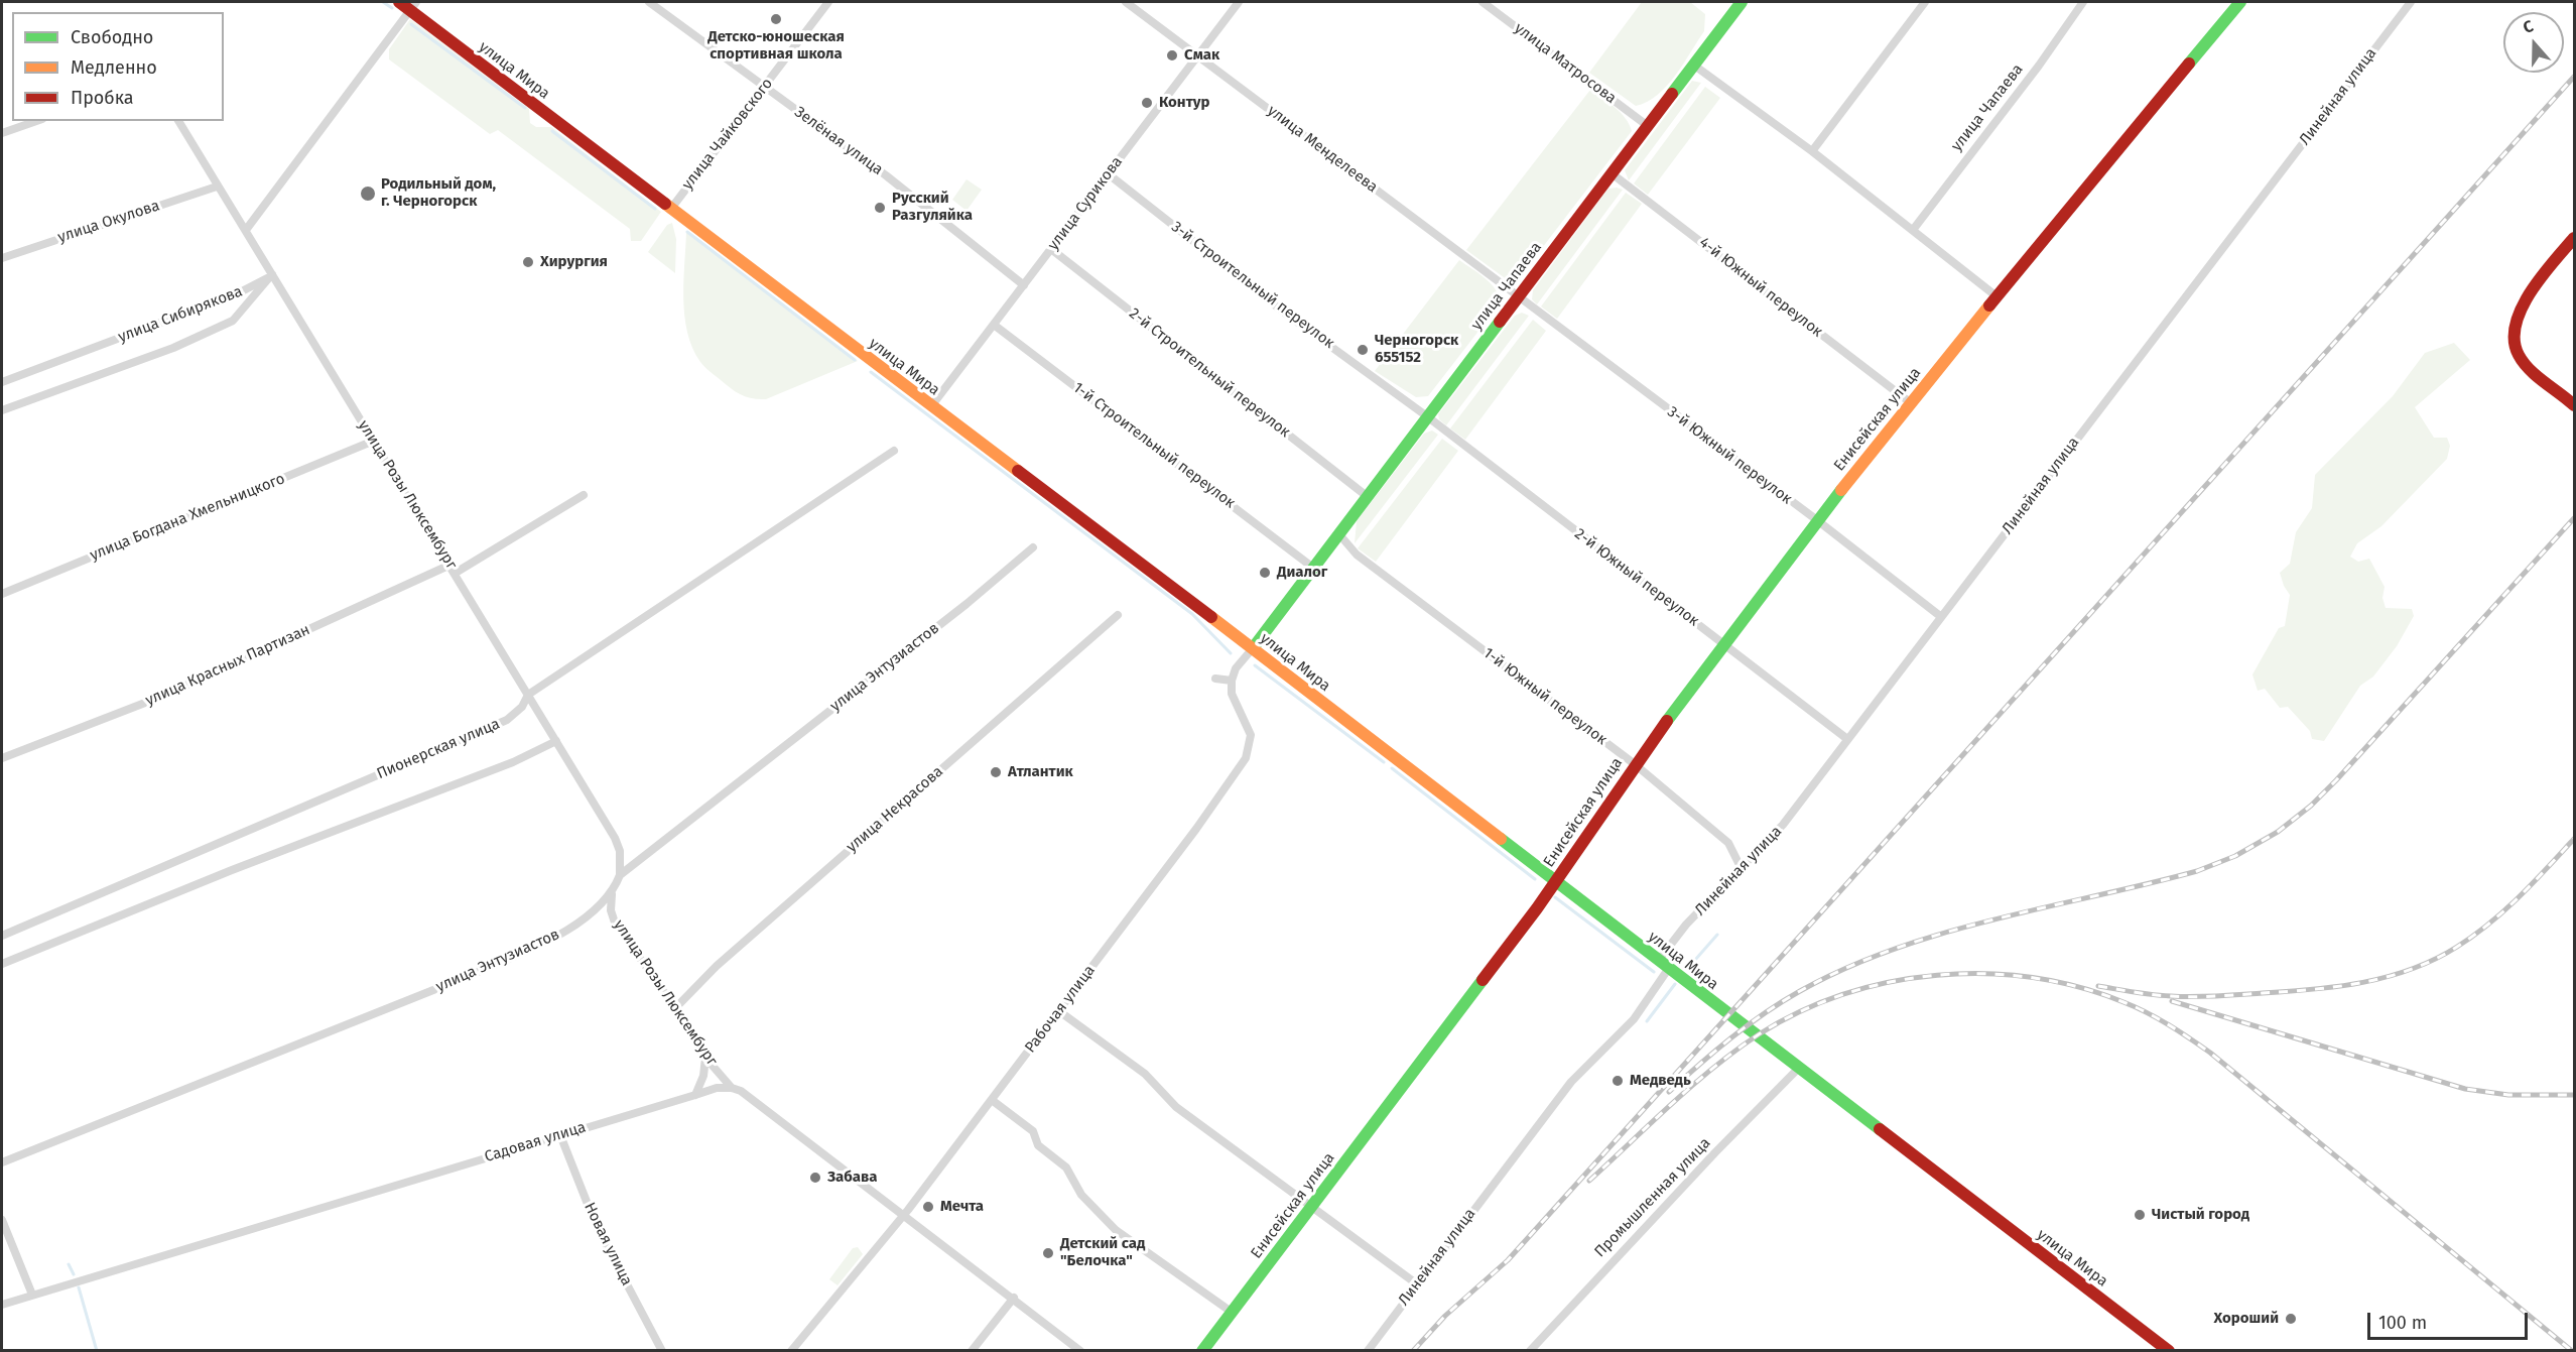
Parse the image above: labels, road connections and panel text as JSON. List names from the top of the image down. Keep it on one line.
{"streets":{"main road":["улица Мира","улица Чапаева","Енисейская улица"],"street":["улица Матросова","Линейная улица","улица Чайковского","Зелёная улица","улица Менделеева","улица Сурикова","улица Окулова","3-й Строительный переулок","4-й Южный переулок","улица Сибирякова","2-й Строительный переулок","1-й Строительный переулок","3-й Южный переулок","улица Розы Люксембург","улица Богдана Хмельницкого","2-й Южный переулок","улица Красных Партизан","улица Энтузиастов","1-й Южный переулок","Пионерская улица","улица Некрасова","Рабочая улица","Садовая улица","Промышленная улица","Новая улица"]},"crossings":[["улица Матросова","улица Чапаева"],["улица Мира","Линейная улица"],["улица Мира","улица Чапаева"],["улица Мира","улица Чайковского"],["улица Мира","улица Сурикова"],["улица Мира","Енисейская улица"],["улица Мира","Промышленная улица"],["Линейная улица","3-й Южный переулок"],["Линейная улица","2-й Южный переулок"],["Линейная улица","1-й Южный переулок"],["улица Чапаева","улица Менделеева"],["улица Чапаева","3-й Строительный переулок"],["улица Чапаева","4-й Южный переулок"],["улица Чапаева","2-й Строительный переулок"],["улица Чапаева","1-й Строительный переулок"],["улица Чапаева","3-й Южный переулок"],["улица Чапаева","2-й Южный переулок"],["улица Чапаева","1-й Южный переулок"],["улица Чайковского","Зелёная улица"],["Зелёная улица","улица Сурикова"],["улица Менделеева","улица Сурикова"],["улица Менделеева","3-й Южный переулок"],["улица Сурикова","3-й Строительный переулок"],["улица Сурикова","2-й Строительный переулок"],["улица Сурикова","1-й Строительный переулок"],["улица Окулова","улица Розы Люксембург"],["3-й Строительный переулок","2-й Южный переулок"],["4-й Южный переулок","Енисейская улица"],["улица Сибирякова","улица Розы Люксембург"],["Енисейская улица","3-й Южный переулок"],["Енисейская улица","2-й Южный переулок"],["Енисейская улица","1-й Южный переулок"],["улица Розы Люксембург","улица Богдана Хмельницкого"],["улица Розы Люксембург","улица Красных Партизан"],["улица Розы Люксембург","улица Энтузиастов"],["улица Розы Люксембург","Пионерская улица"],["улица Розы Люксембург","улица Некрасова"],["улица Розы Люксембург","Садовая улица"],["Садовая улица","Новая улица"]],"places":["Детско-юношеская спортивная школа","Смак","Контур","Родильный дом, г. Черногорск","Русский Разгуляйка","Хирургия","Черногорск 655152","Диалог","Атлантик","Медведь","Забава","Мечта","Чистый город","Детский сад \"Белочка\"","Хороший"],"legend":["Свободно","Медленно","Пробка"],"scale_bar":"100 m","north":"top"}
